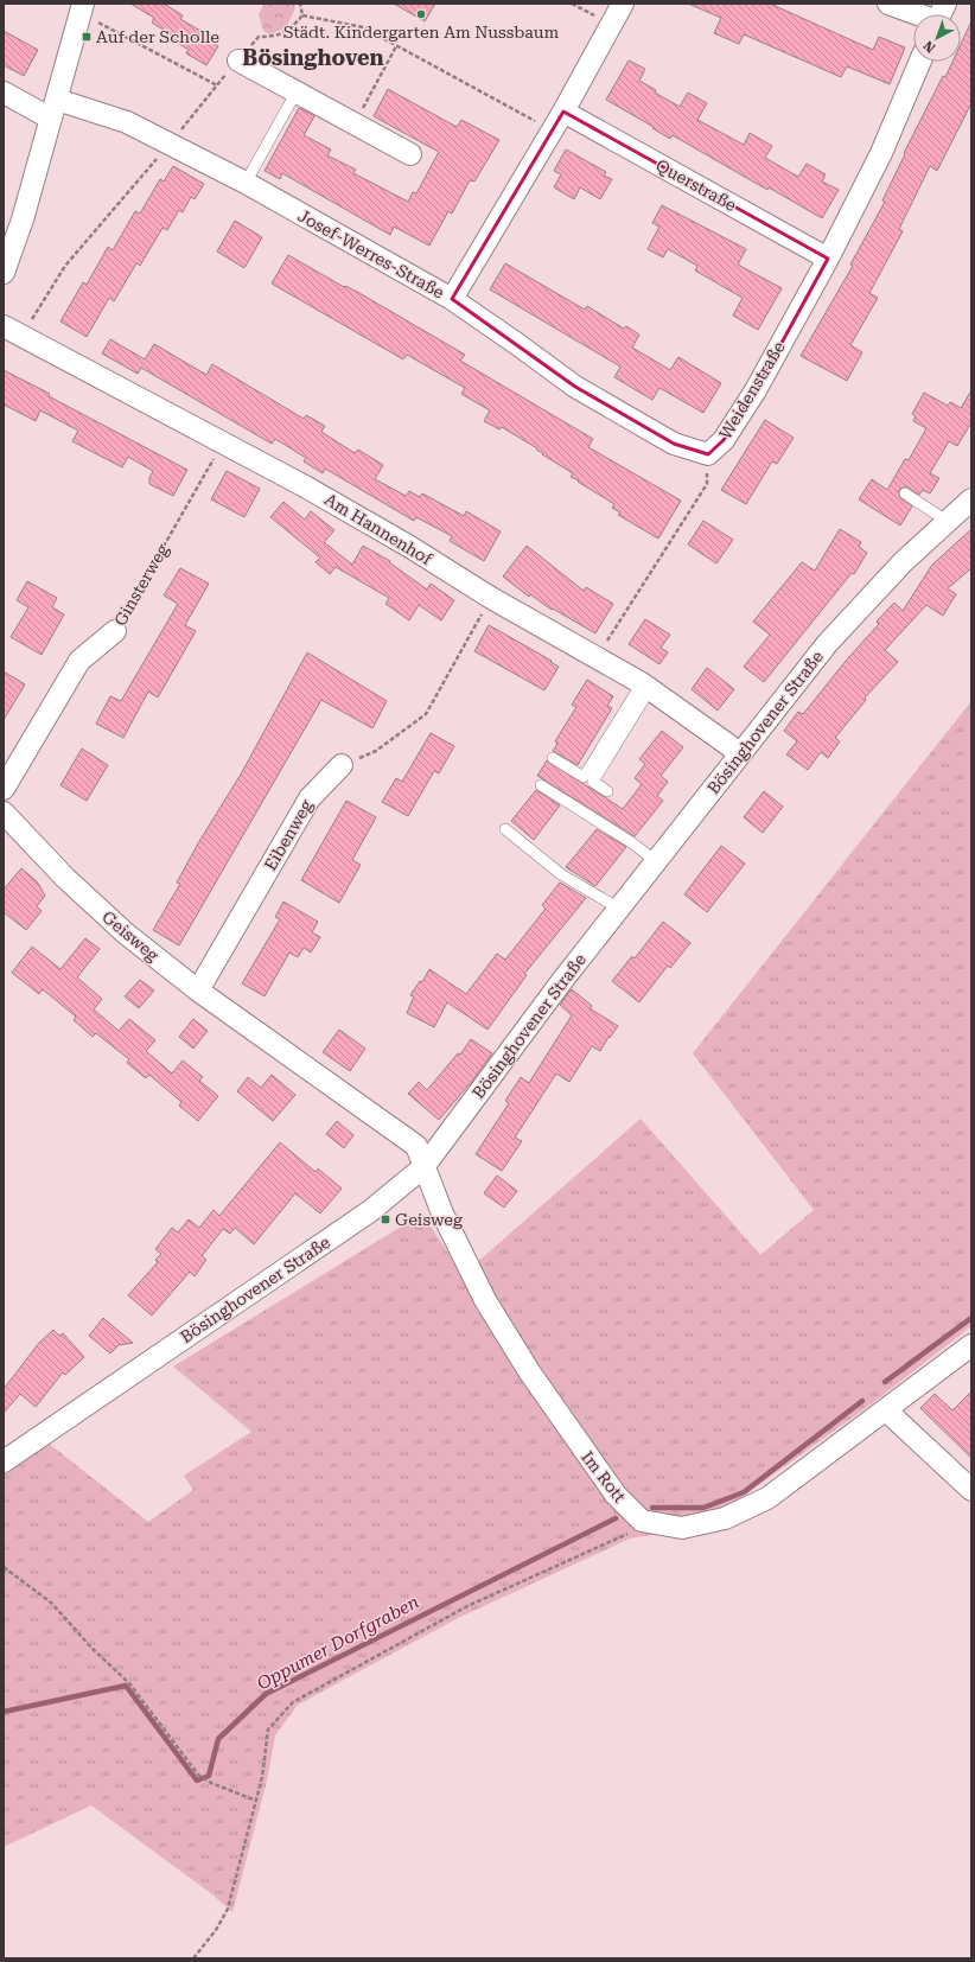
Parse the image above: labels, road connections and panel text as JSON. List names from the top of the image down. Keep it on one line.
{"streets":{"street":["Querstraße","Josef-Werres-Straße","Weidenstraße","Am Hannenhof","Ginsterweg","Bösinghovener Straße","Eibenweg","Geisweg","Im Rott"]},"crossings":[["Querstraße","Josef-Werres-Straße"],["Querstraße","Weidenstraße"],["Josef-Werres-Straße","Weidenstraße"],["Am Hannenhof","Ginsterweg"],["Am Hannenhof","Bösinghovener Straße"],["Bösinghovener Straße","Geisweg"],["Bösinghovener Straße","Im Rott"],["Eibenweg","Geisweg"],["Geisweg","Im Rott"]],"districts":["Bösinghoven"],"water":["Oppumer Dorfgraben"],"places":{"other":["Städt. Kindergarten Am Nussbaum"],"transit":["Auf der Scholle","Geisweg"]},"north":"bottom left"}
